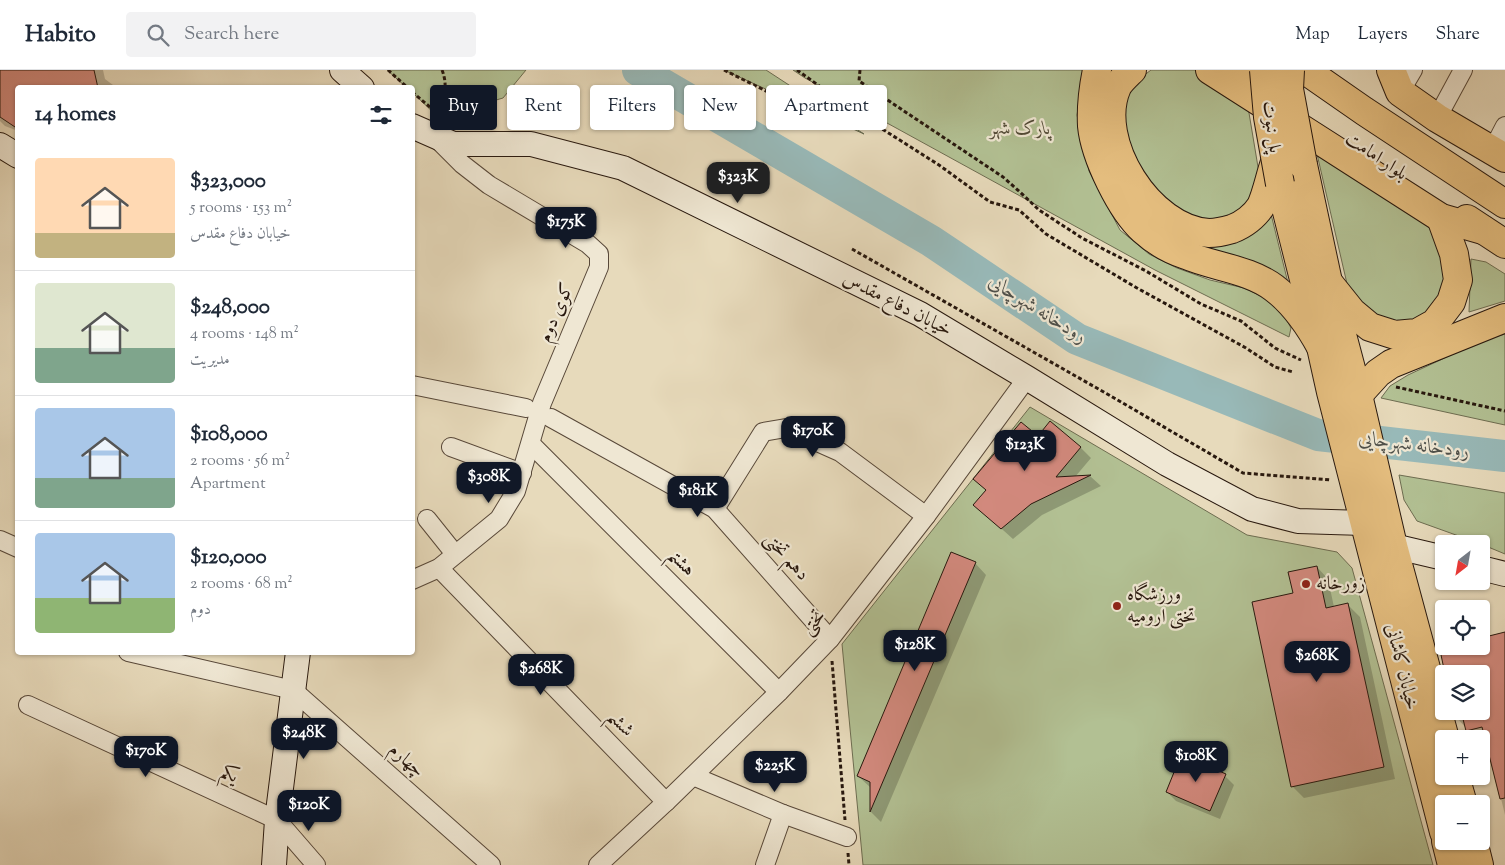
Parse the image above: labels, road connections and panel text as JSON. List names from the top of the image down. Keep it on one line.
{"streets":{"main road":["پل نبوت","بلوار امامت","خیابان کاشانی"],"street":["خیابان دفاع مقدس","کوی دوم","دهم تختی","هشتم","تختی","ششم","چهارم","یکم"]},"crossings":[["پل نبوت","خیابان دفاع مقدس"],["پل نبوت","خیابان کاشانی"],["خیابان دفاع مقدس","کوی دوم"],["خیابان دفاع مقدس","تختی"],["خیابان دفاع مقدس","خیابان کاشانی"],["کوی دوم","دهم تختی"],["دهم تختی","تختی"],["هشتم","تختی"],["تختی","ششم"]],"water":["رودخانه شهرچایی"],"parks":["پارک شهر"],"places":["زورخانه","ورزشگاه تختی ارومیه"],"north":"bottom left","page":{"header":"Habito","search":"Search here","nav":["Map","Layers","Share"],"chip":["Buy","Rent","Filters","New","Apartment"],"heading":"14 homes","list":[{"name":"$323,000","note":"5 rooms · 153 m² · خیابان دفاع مقدس"},{"name":"$248,000","note":"4 rooms · 148 m² · مدیریت"},{"name":"$108,000","note":"2 rooms · 56 m² · Apartment"},{"name":"$120,000","note":"2 rooms · 68 m² · دوم"}],"price":["$323K","$175K","$170K","$123K","$308K","$181K","$128K","$268K","$268K","$248K","$170K","$108K","$225K","$120K"],"map_buttons":["+","−"]}}
